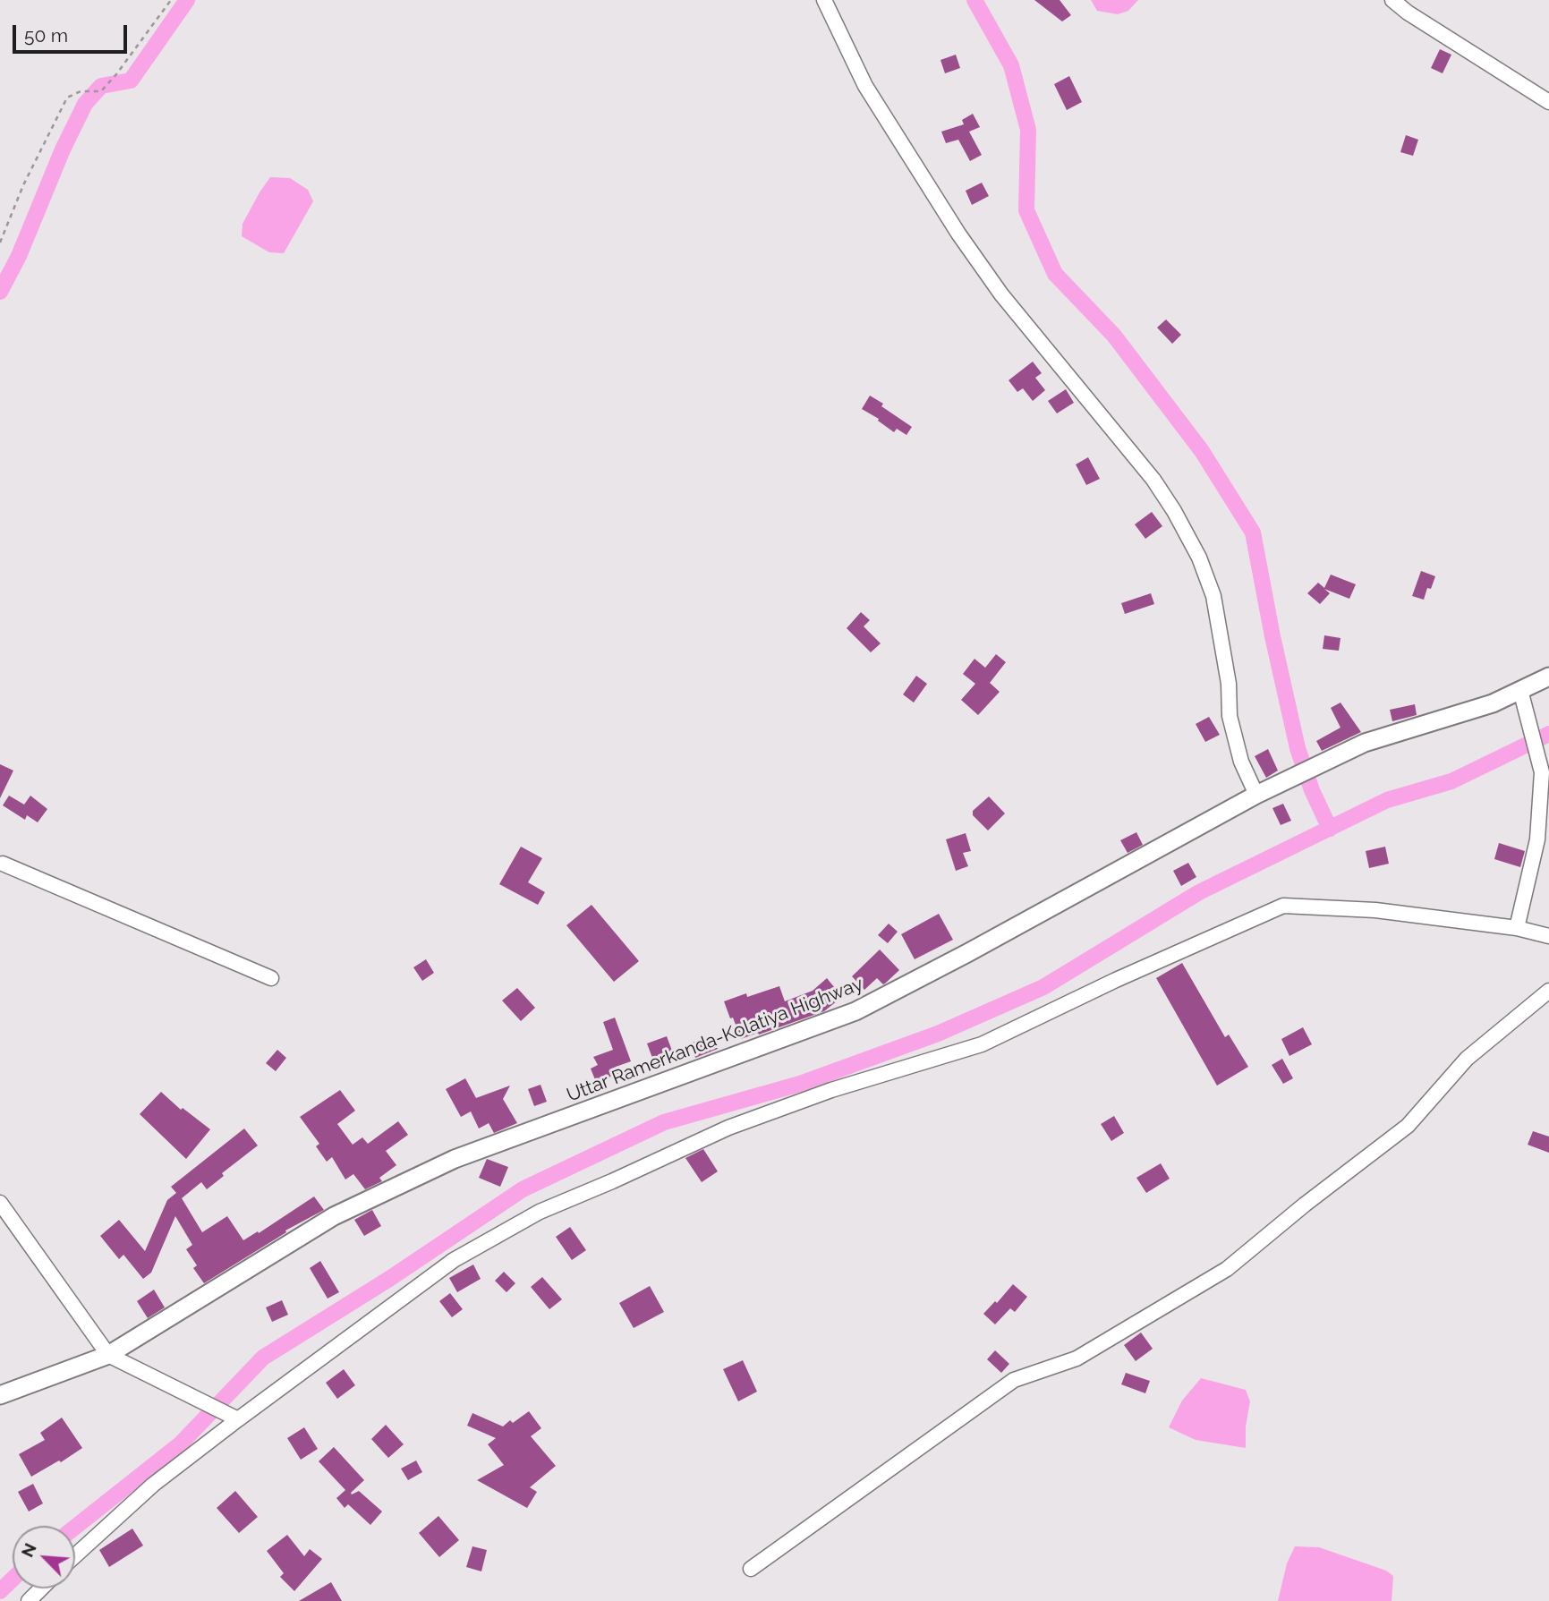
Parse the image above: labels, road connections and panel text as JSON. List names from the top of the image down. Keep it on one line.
{"streets":{"street":["Uttar Ramerkanda-Kolatiya Highway"]},"scale_bar":"50 m","north":"top left"}
